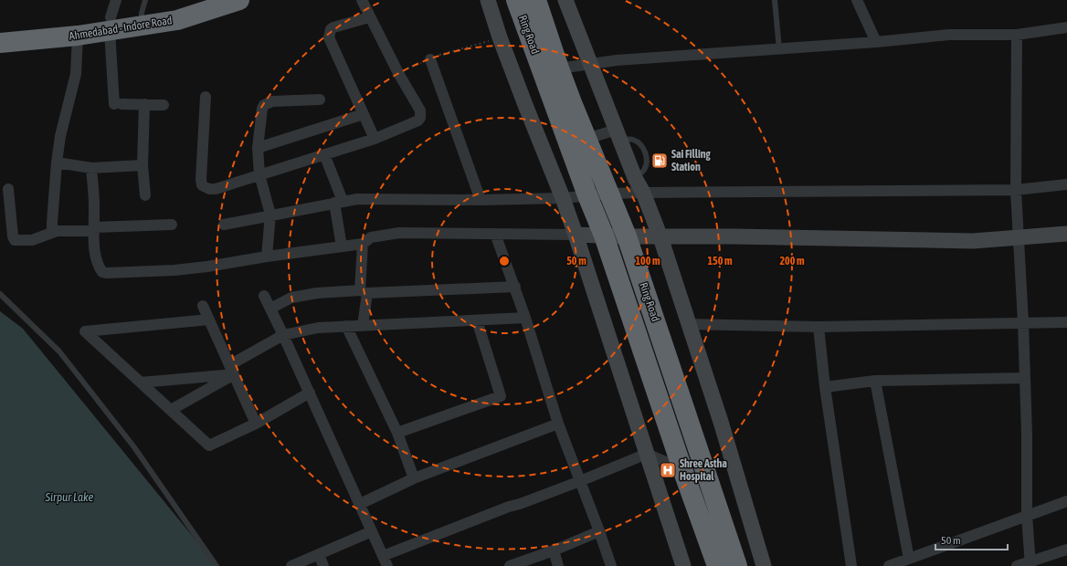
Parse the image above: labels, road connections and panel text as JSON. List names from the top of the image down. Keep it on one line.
{"streets":{"highway":["Ahmedabad - Indore Road","Ring Road"]},"water":["Sirpur Lake"],"places":{"fuel station":["Sai Filling Station"],"hospital":["Shree Astha Hospital"]},"scale_bar":"50 m","rings":["50 m","100 m","150 m","200 m"]}
